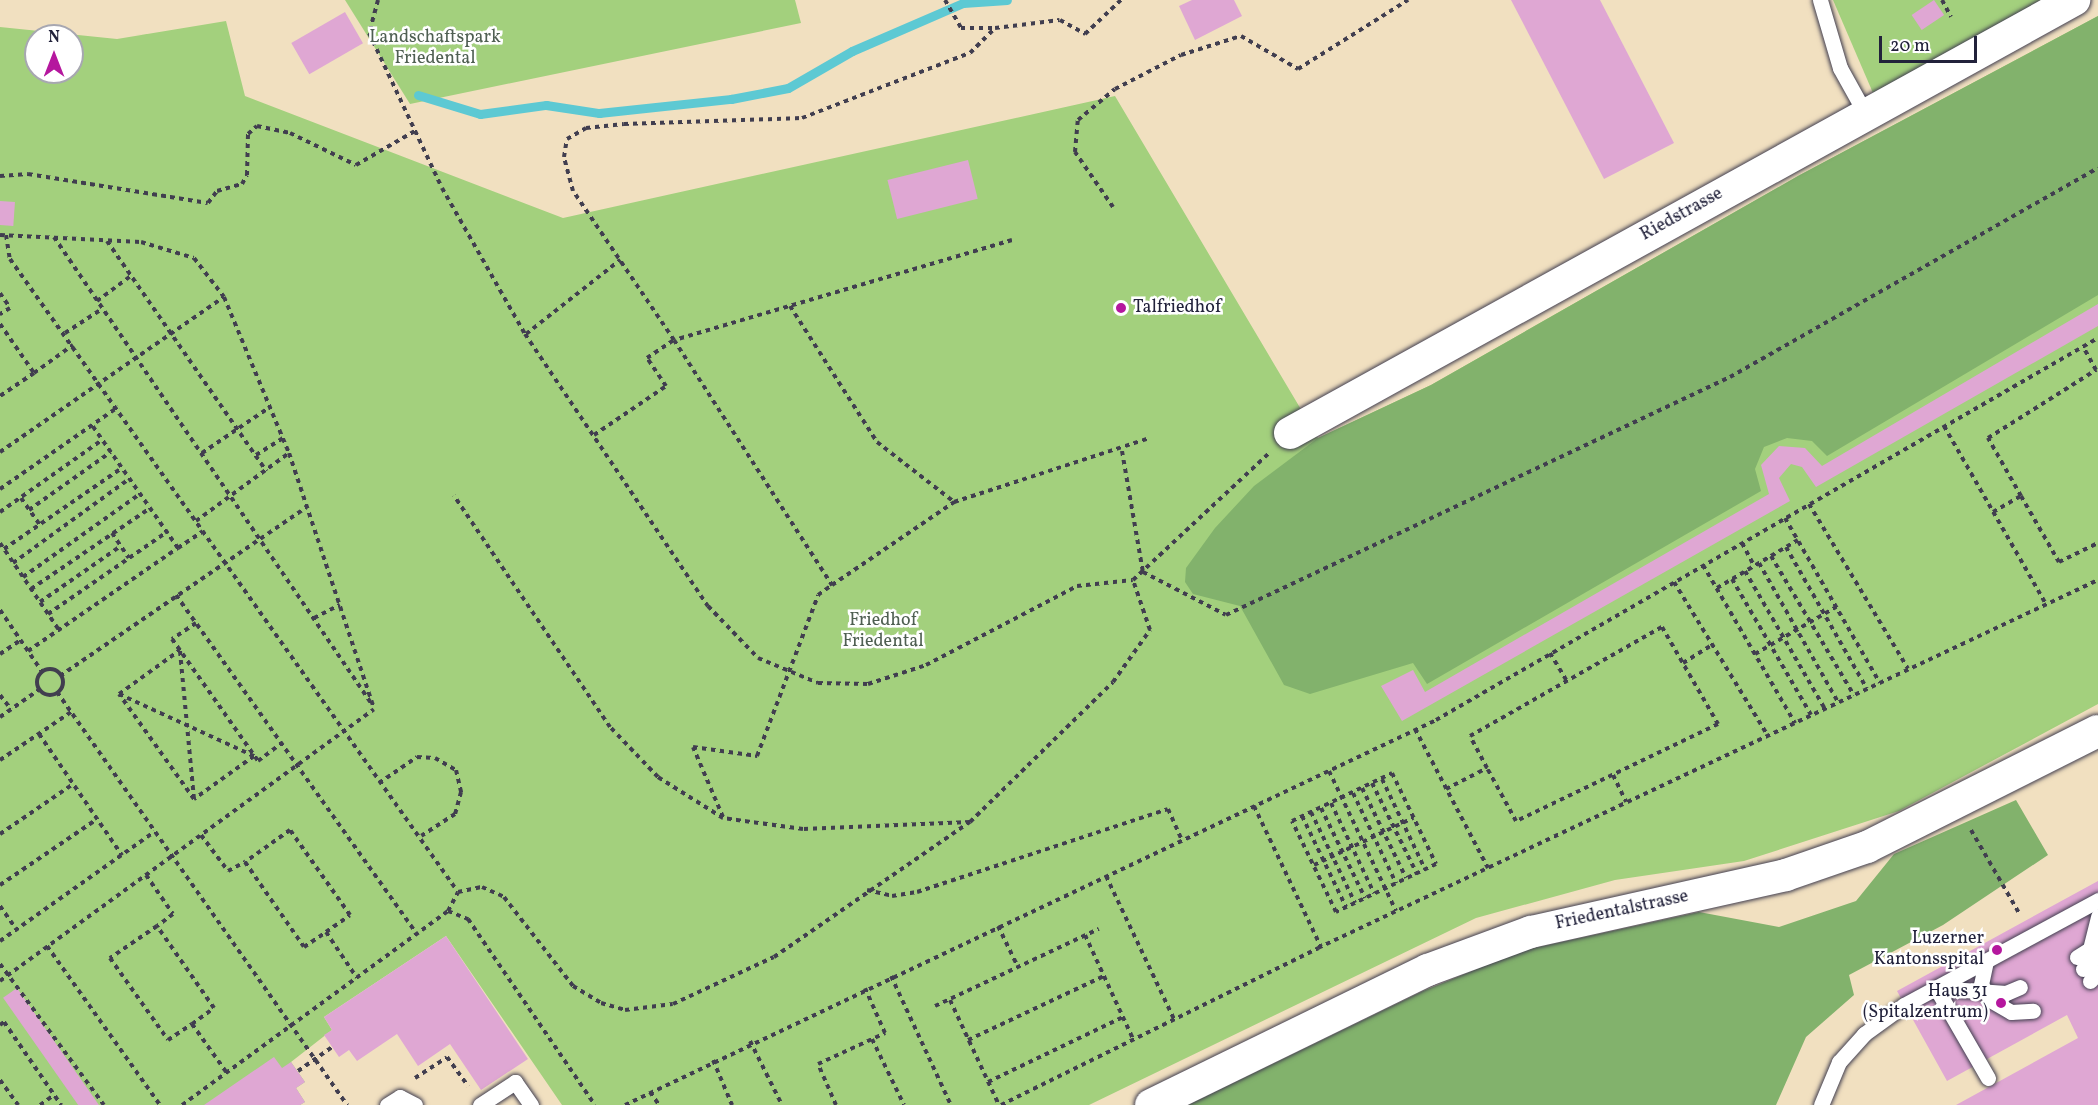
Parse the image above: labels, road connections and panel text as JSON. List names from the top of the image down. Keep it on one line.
{"streets":{"street":["Riedstrasse","Friedentalstrasse"]},"parks":["Landschaftspark Friedental","Friedhof Friedental"],"places":["Talfriedhof","Luzerner Kantonsspital","Haus 31 (Spitalzentrum)"],"scale_bar":"20 m","north":"top"}
